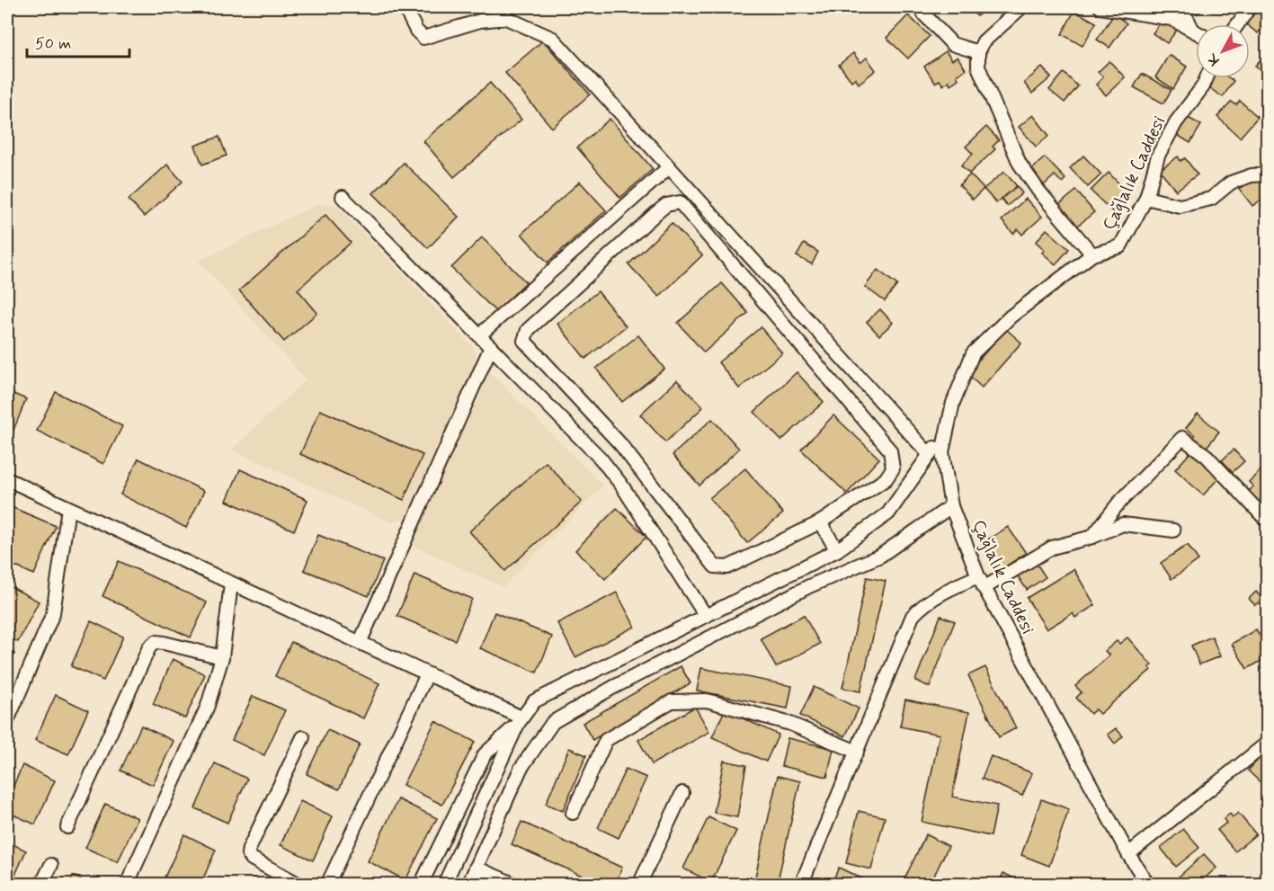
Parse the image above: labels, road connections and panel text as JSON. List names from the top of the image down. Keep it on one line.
{"streets":{"street":["Çağlalık Caddesi"]},"scale_bar":"50 m","north":"bottom left"}
